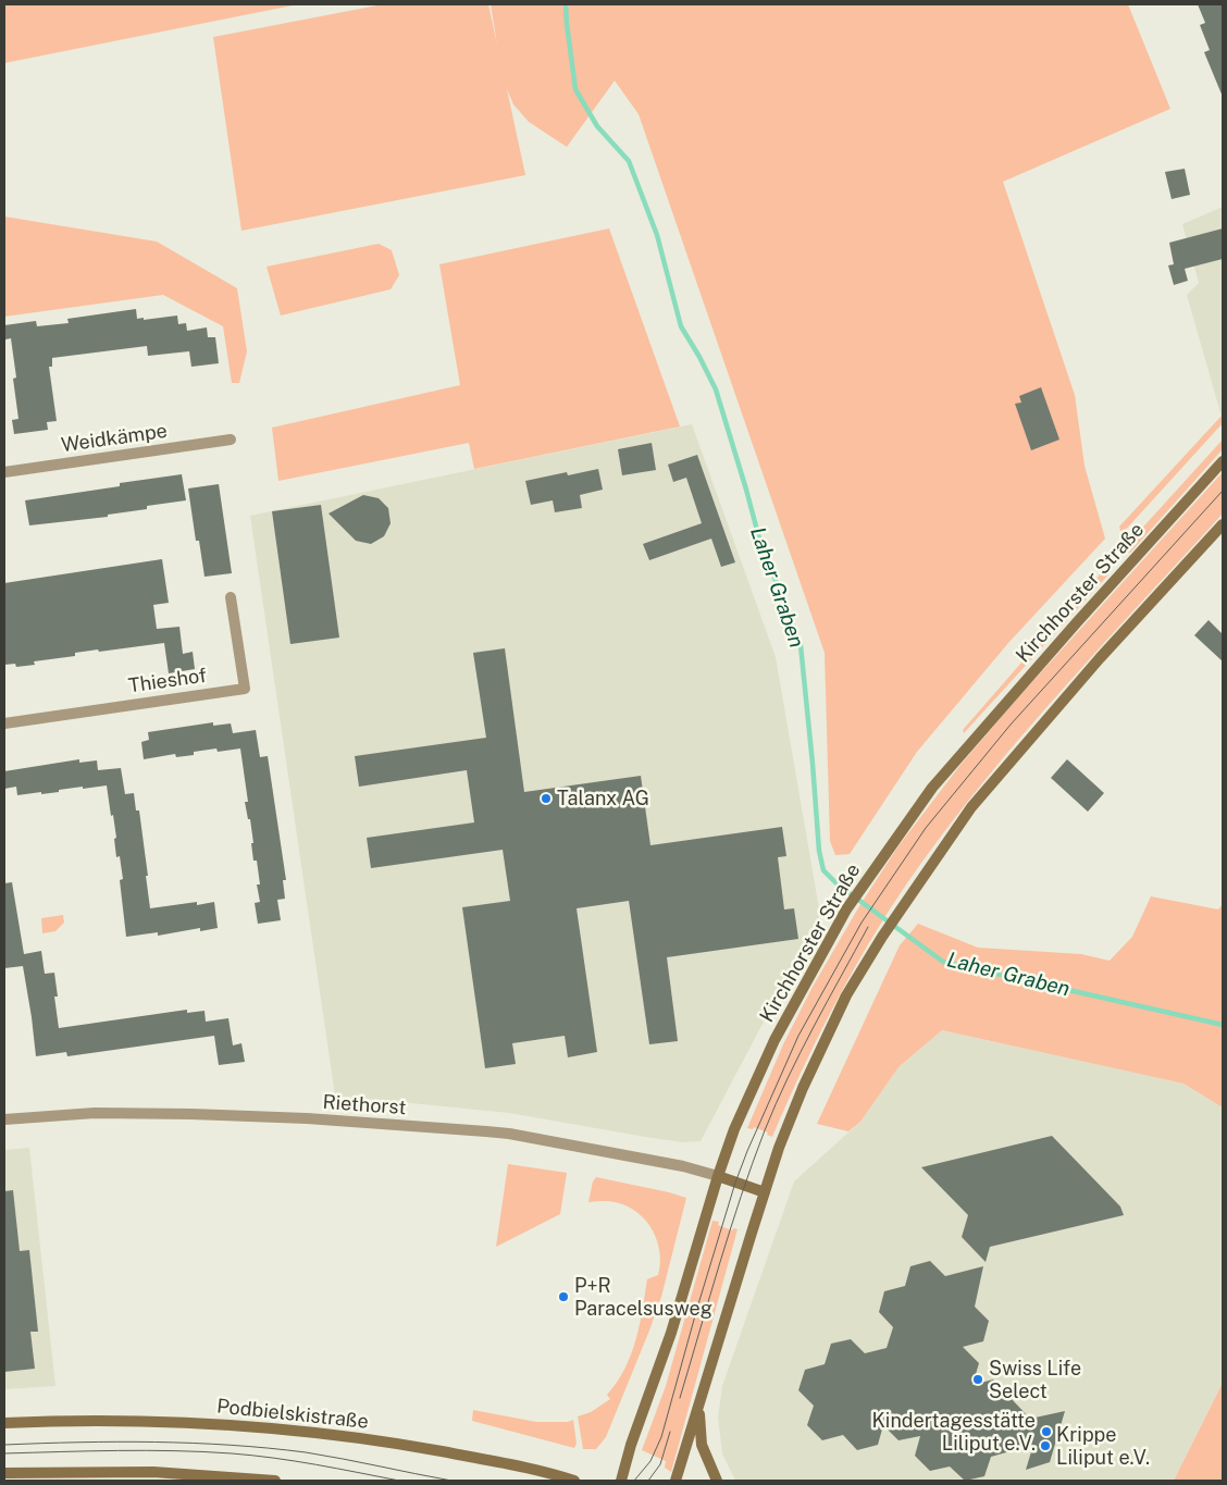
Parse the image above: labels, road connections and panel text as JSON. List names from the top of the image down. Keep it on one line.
{"streets":{"main road":["Kirchhorster Straße","Podbielskistraße"],"street":["Weidkämpe","Thieshof","Riethorst"]},"crossings":[["Kirchhorster Straße","Riethorst"]],"water":["Laher Graben"],"places":["Talanx AG","P+R Paracelsusweg","Swiss Life Select","Kindertagesstätte Liliput e.V.","Krippe Liliput e.V."]}
